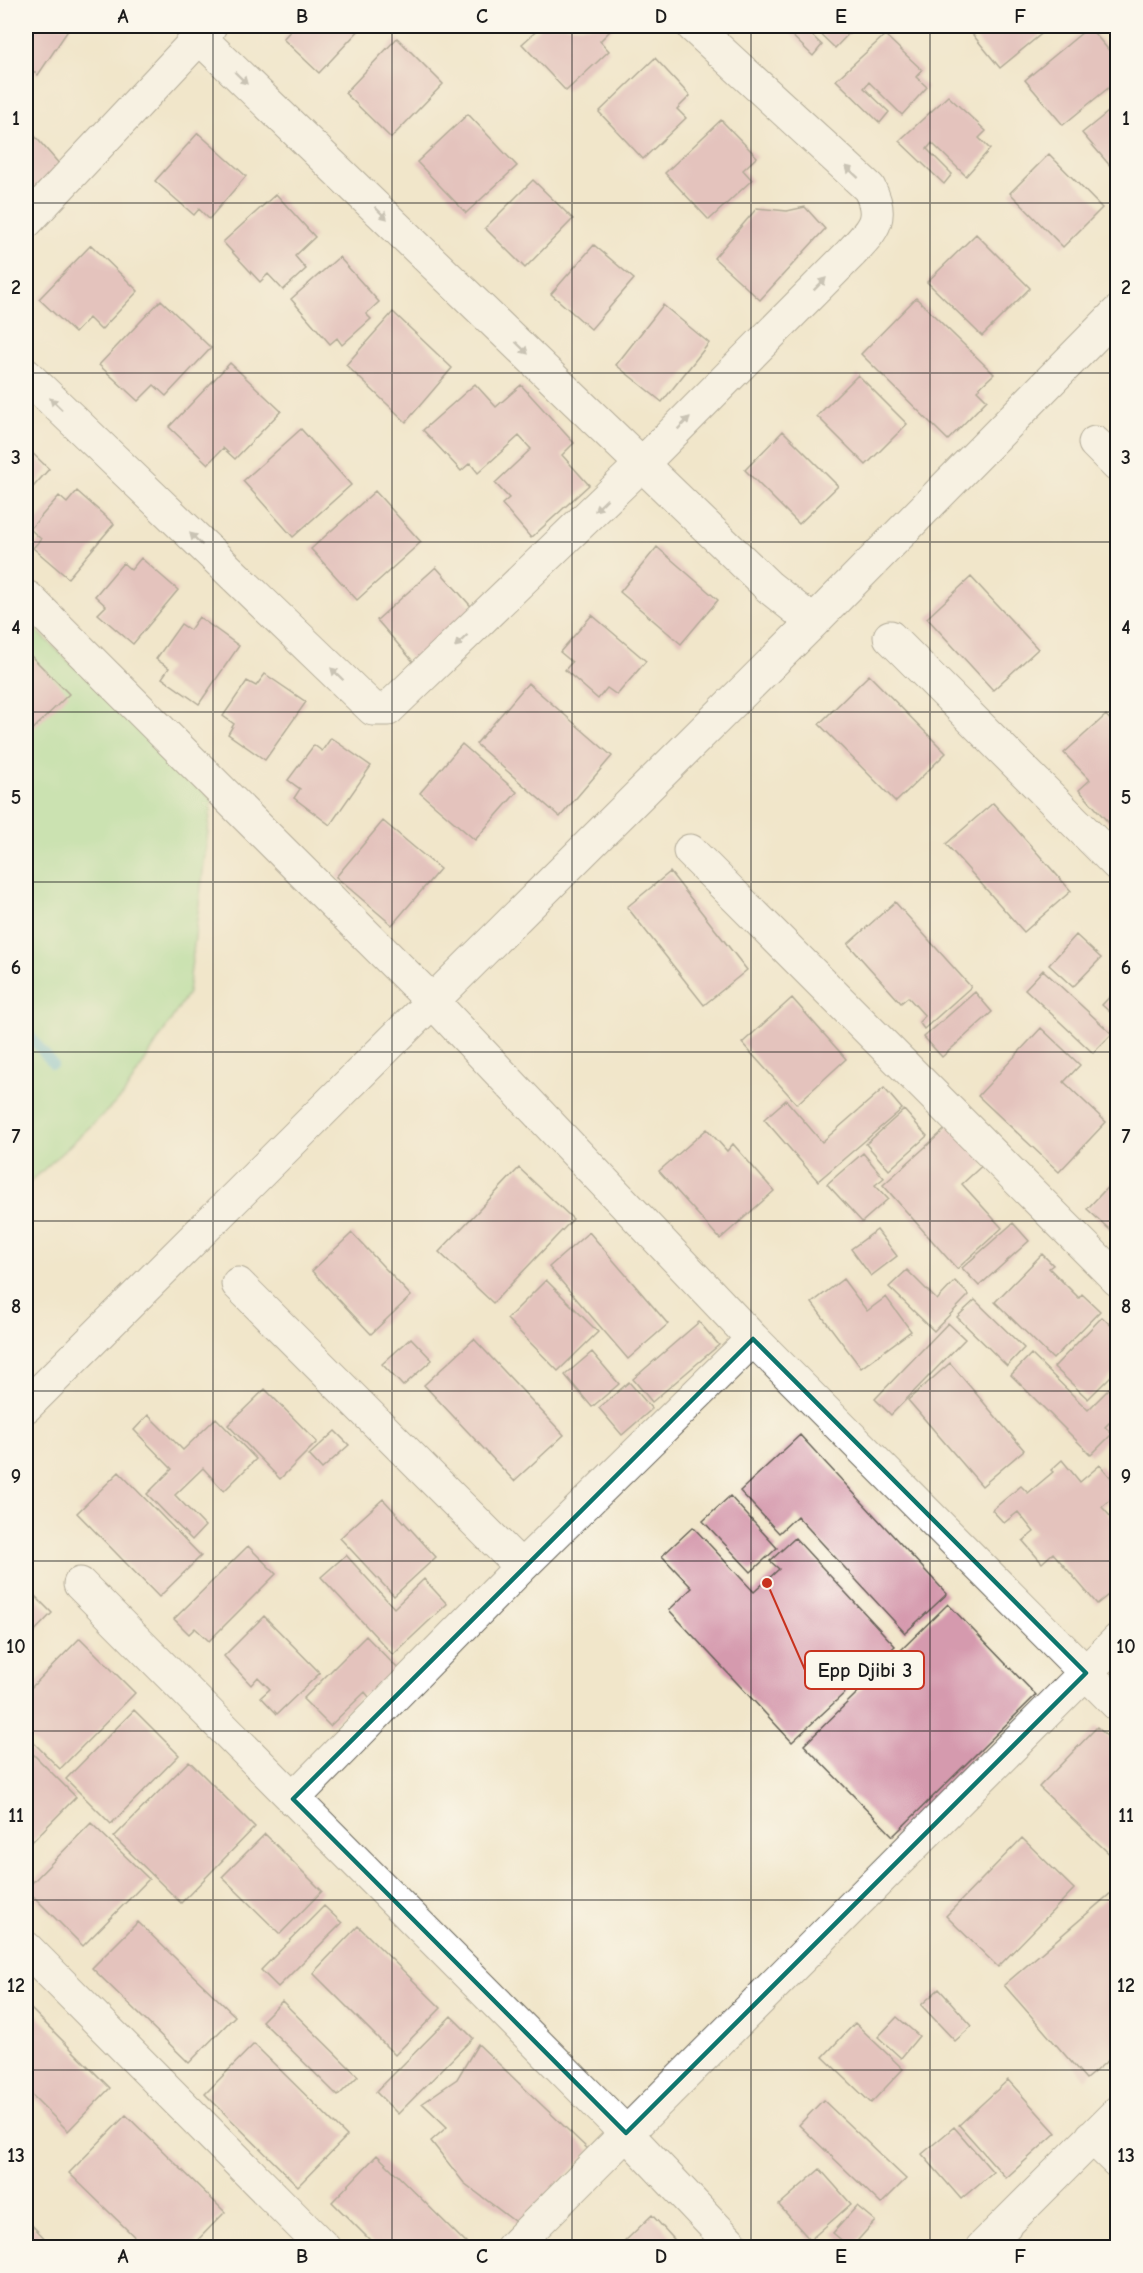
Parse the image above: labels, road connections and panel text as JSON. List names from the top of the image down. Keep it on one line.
{"places":["Epp Djibi 3"],"grid":{"columns":["A","B","C","D","E","F"],"rows":["1","2","3","4","5","6","7","8","9","10","11","12","13"]}}
